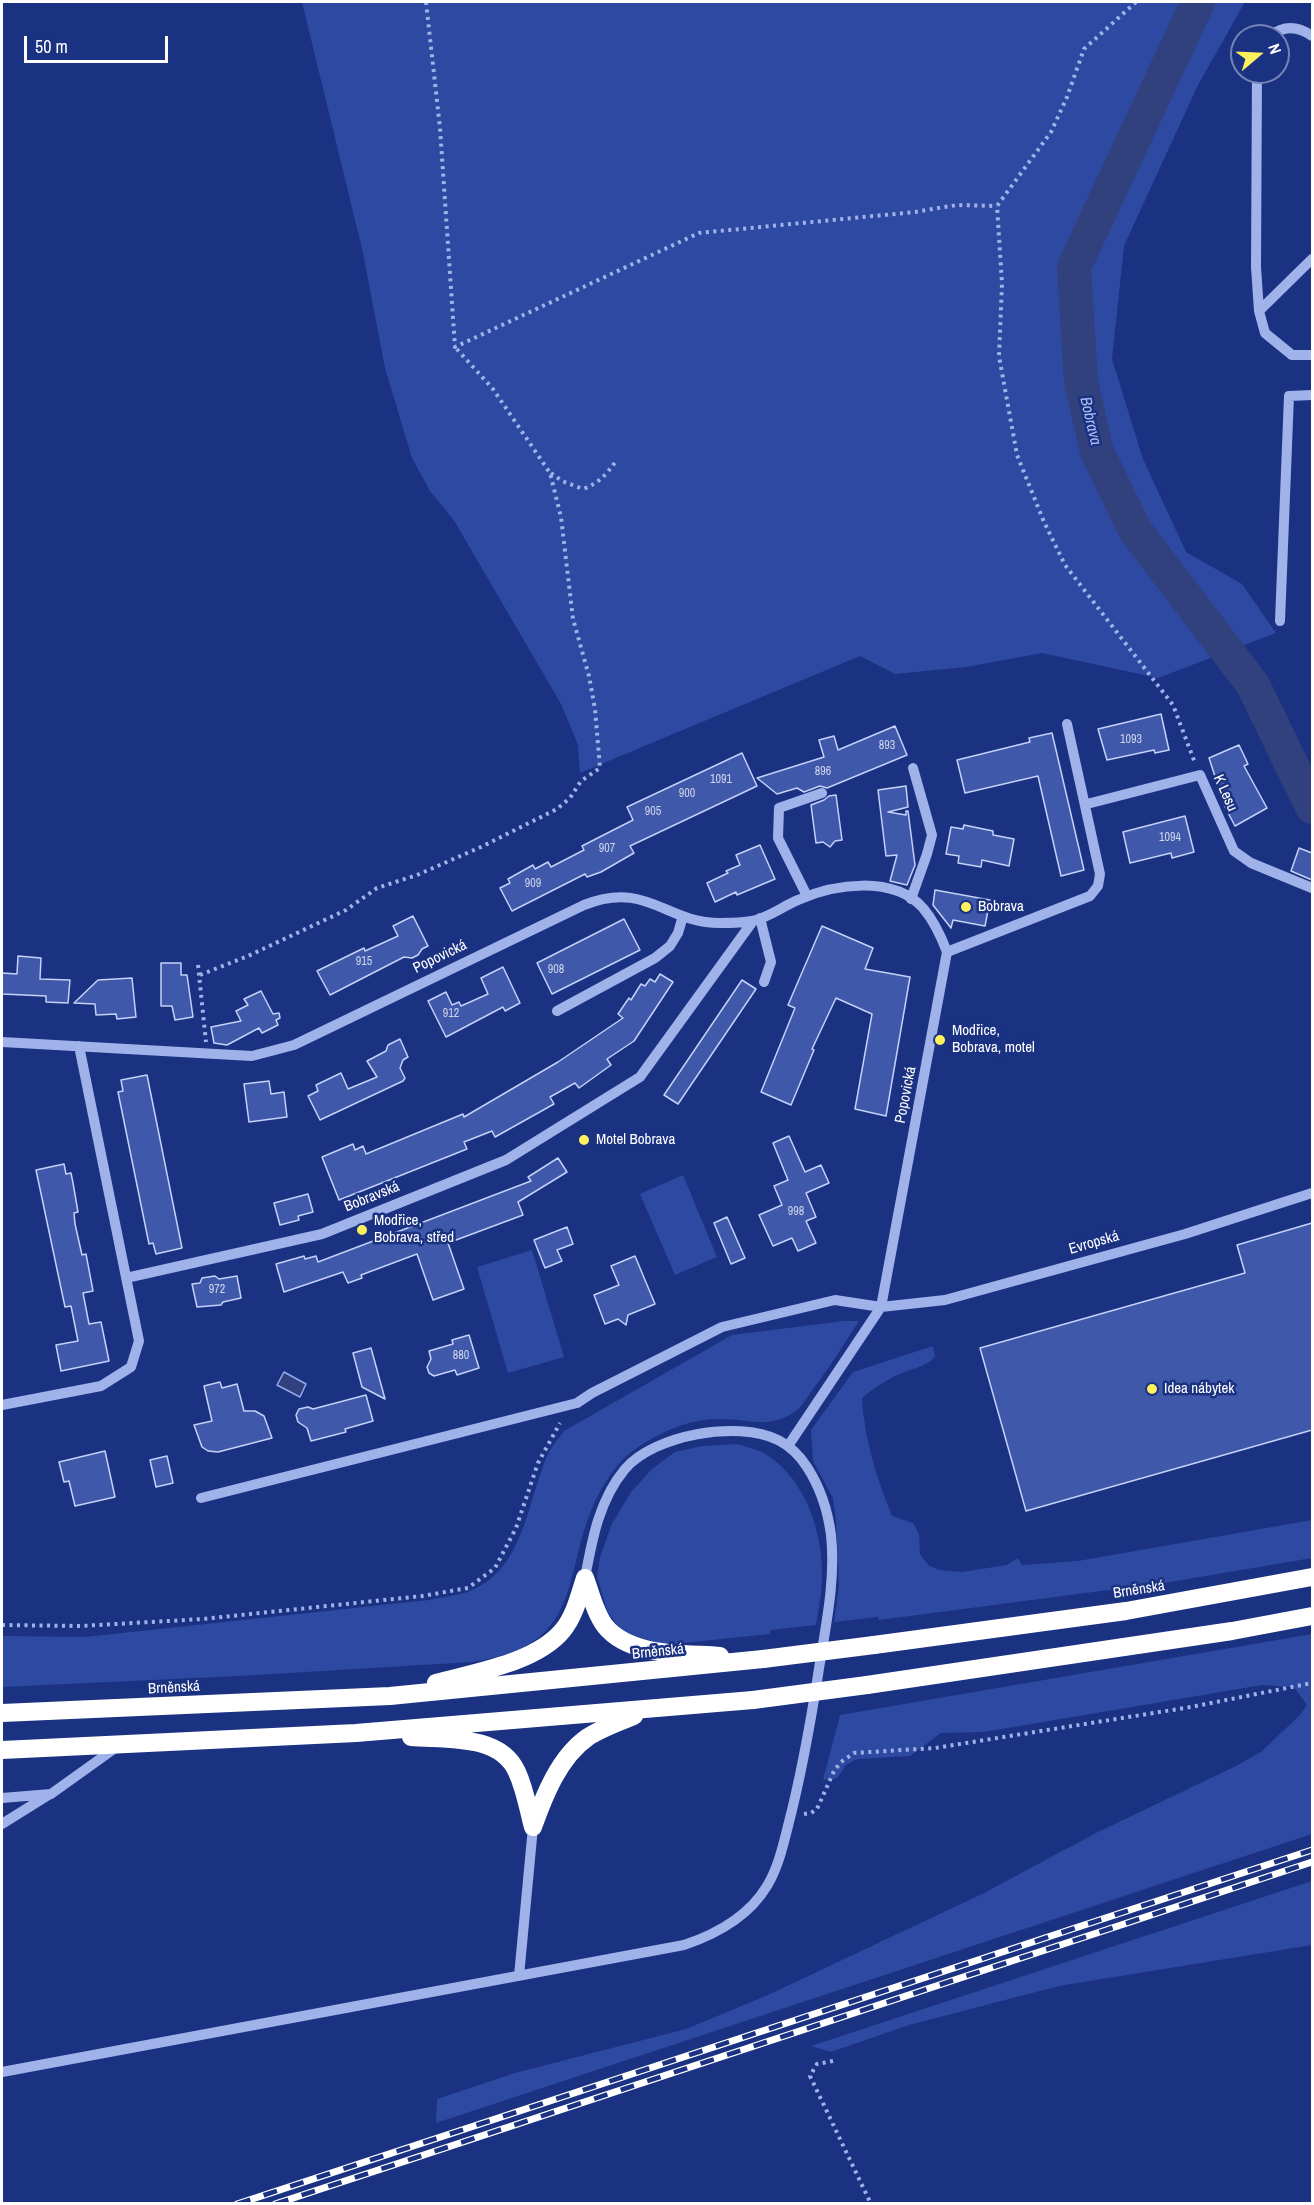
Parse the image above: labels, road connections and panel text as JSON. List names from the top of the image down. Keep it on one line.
{"streets":{"highway":["Brněnská"],"street":["K Lesu","Popovická","Bobravská","Evropská"]},"crossings":[["Popovická","Bobravská"],["Popovická","Evropská"]],"water":["Bobrava"],"places":["Bobrava","Modřice, Bobrava, motel","Motel Bobrava","Modřice, Bobrava, střed","Idea nábytek"],"house_numbers":["1093","893","896","1091","900","905","1094","907","909","915","908","912","998","972","880"],"scale_bar":"50 m","north":"right"}
